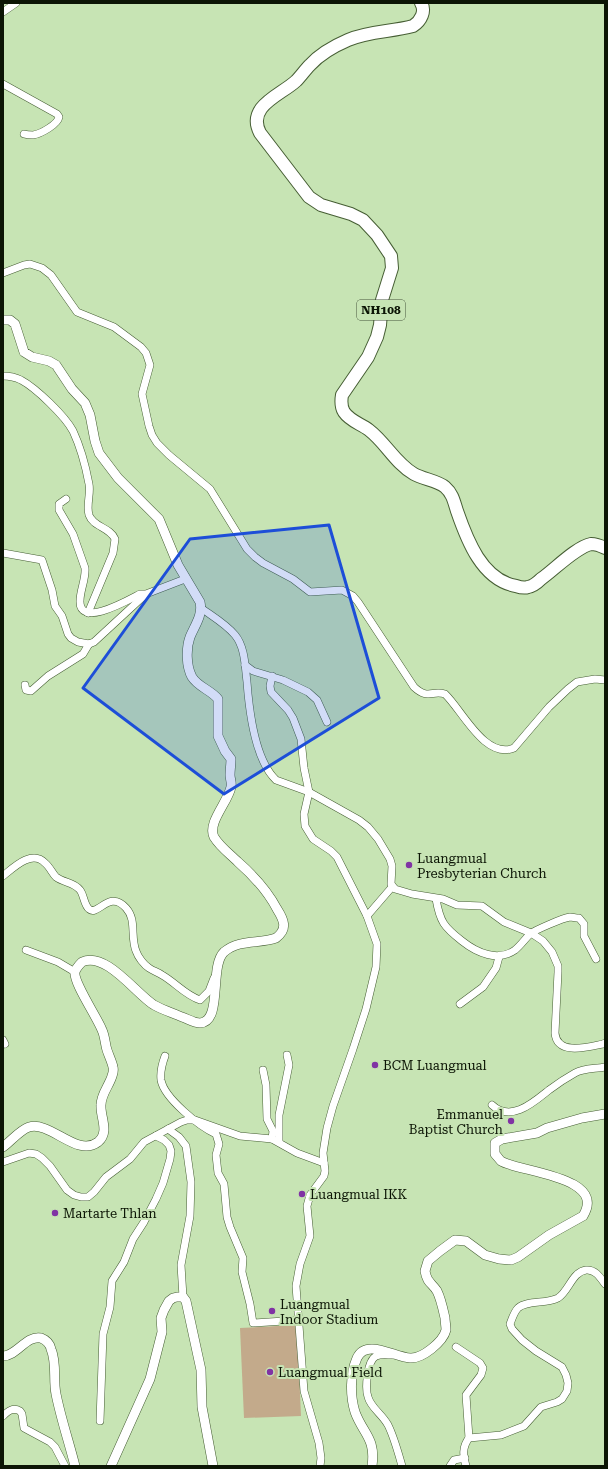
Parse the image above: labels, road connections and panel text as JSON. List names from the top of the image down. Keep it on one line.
{"streets":{"highway":["NH108"]},"places":["Luangmual Presbyterian Church","BCM Luangmual","Emmanuel Baptist Church","Luangmual IKK","Martarte Thlan","Luangmual Indoor Stadium","Luangmual Field"]}
